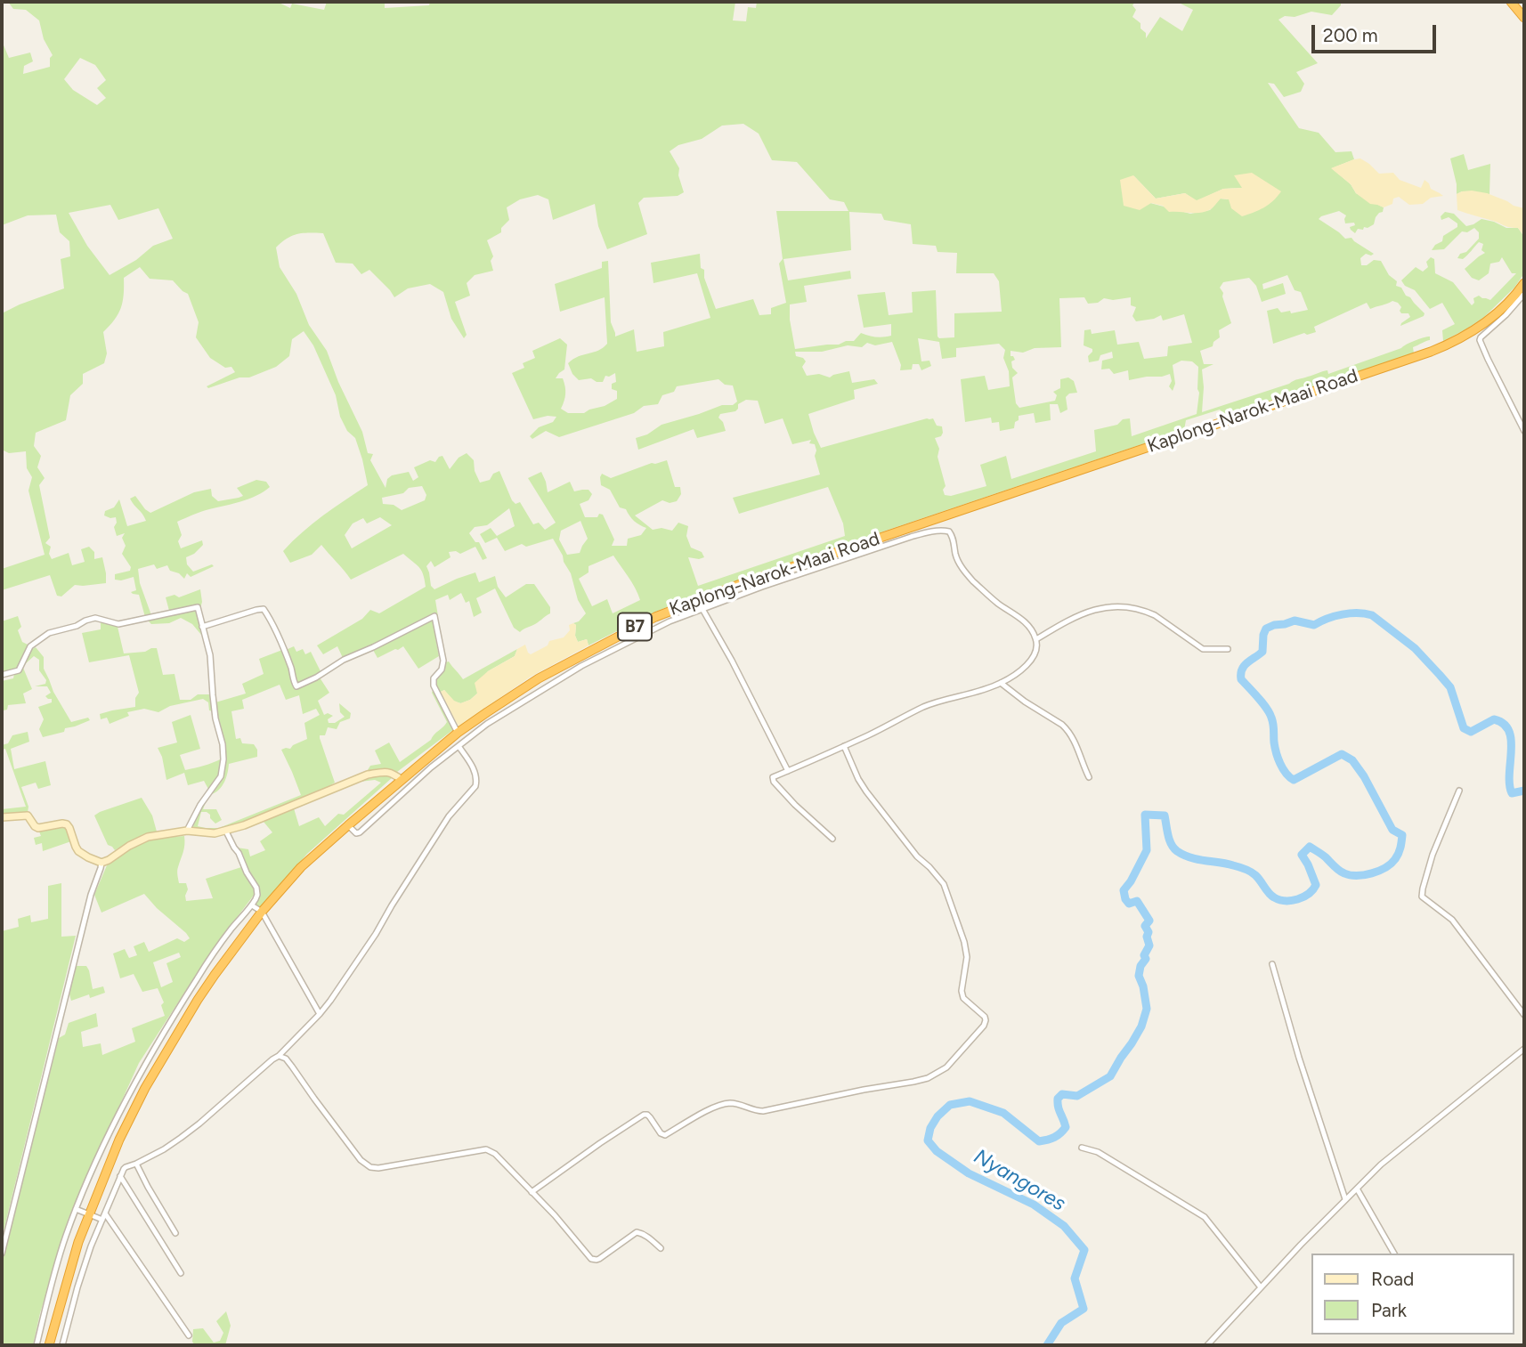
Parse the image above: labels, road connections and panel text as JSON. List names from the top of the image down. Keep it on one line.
{"streets":{"highway":["Kaplong-Narok-Maai Road","B7"]},"water":["Nyangores"],"legend":["Road","Park"],"scale_bar":"200 m"}
